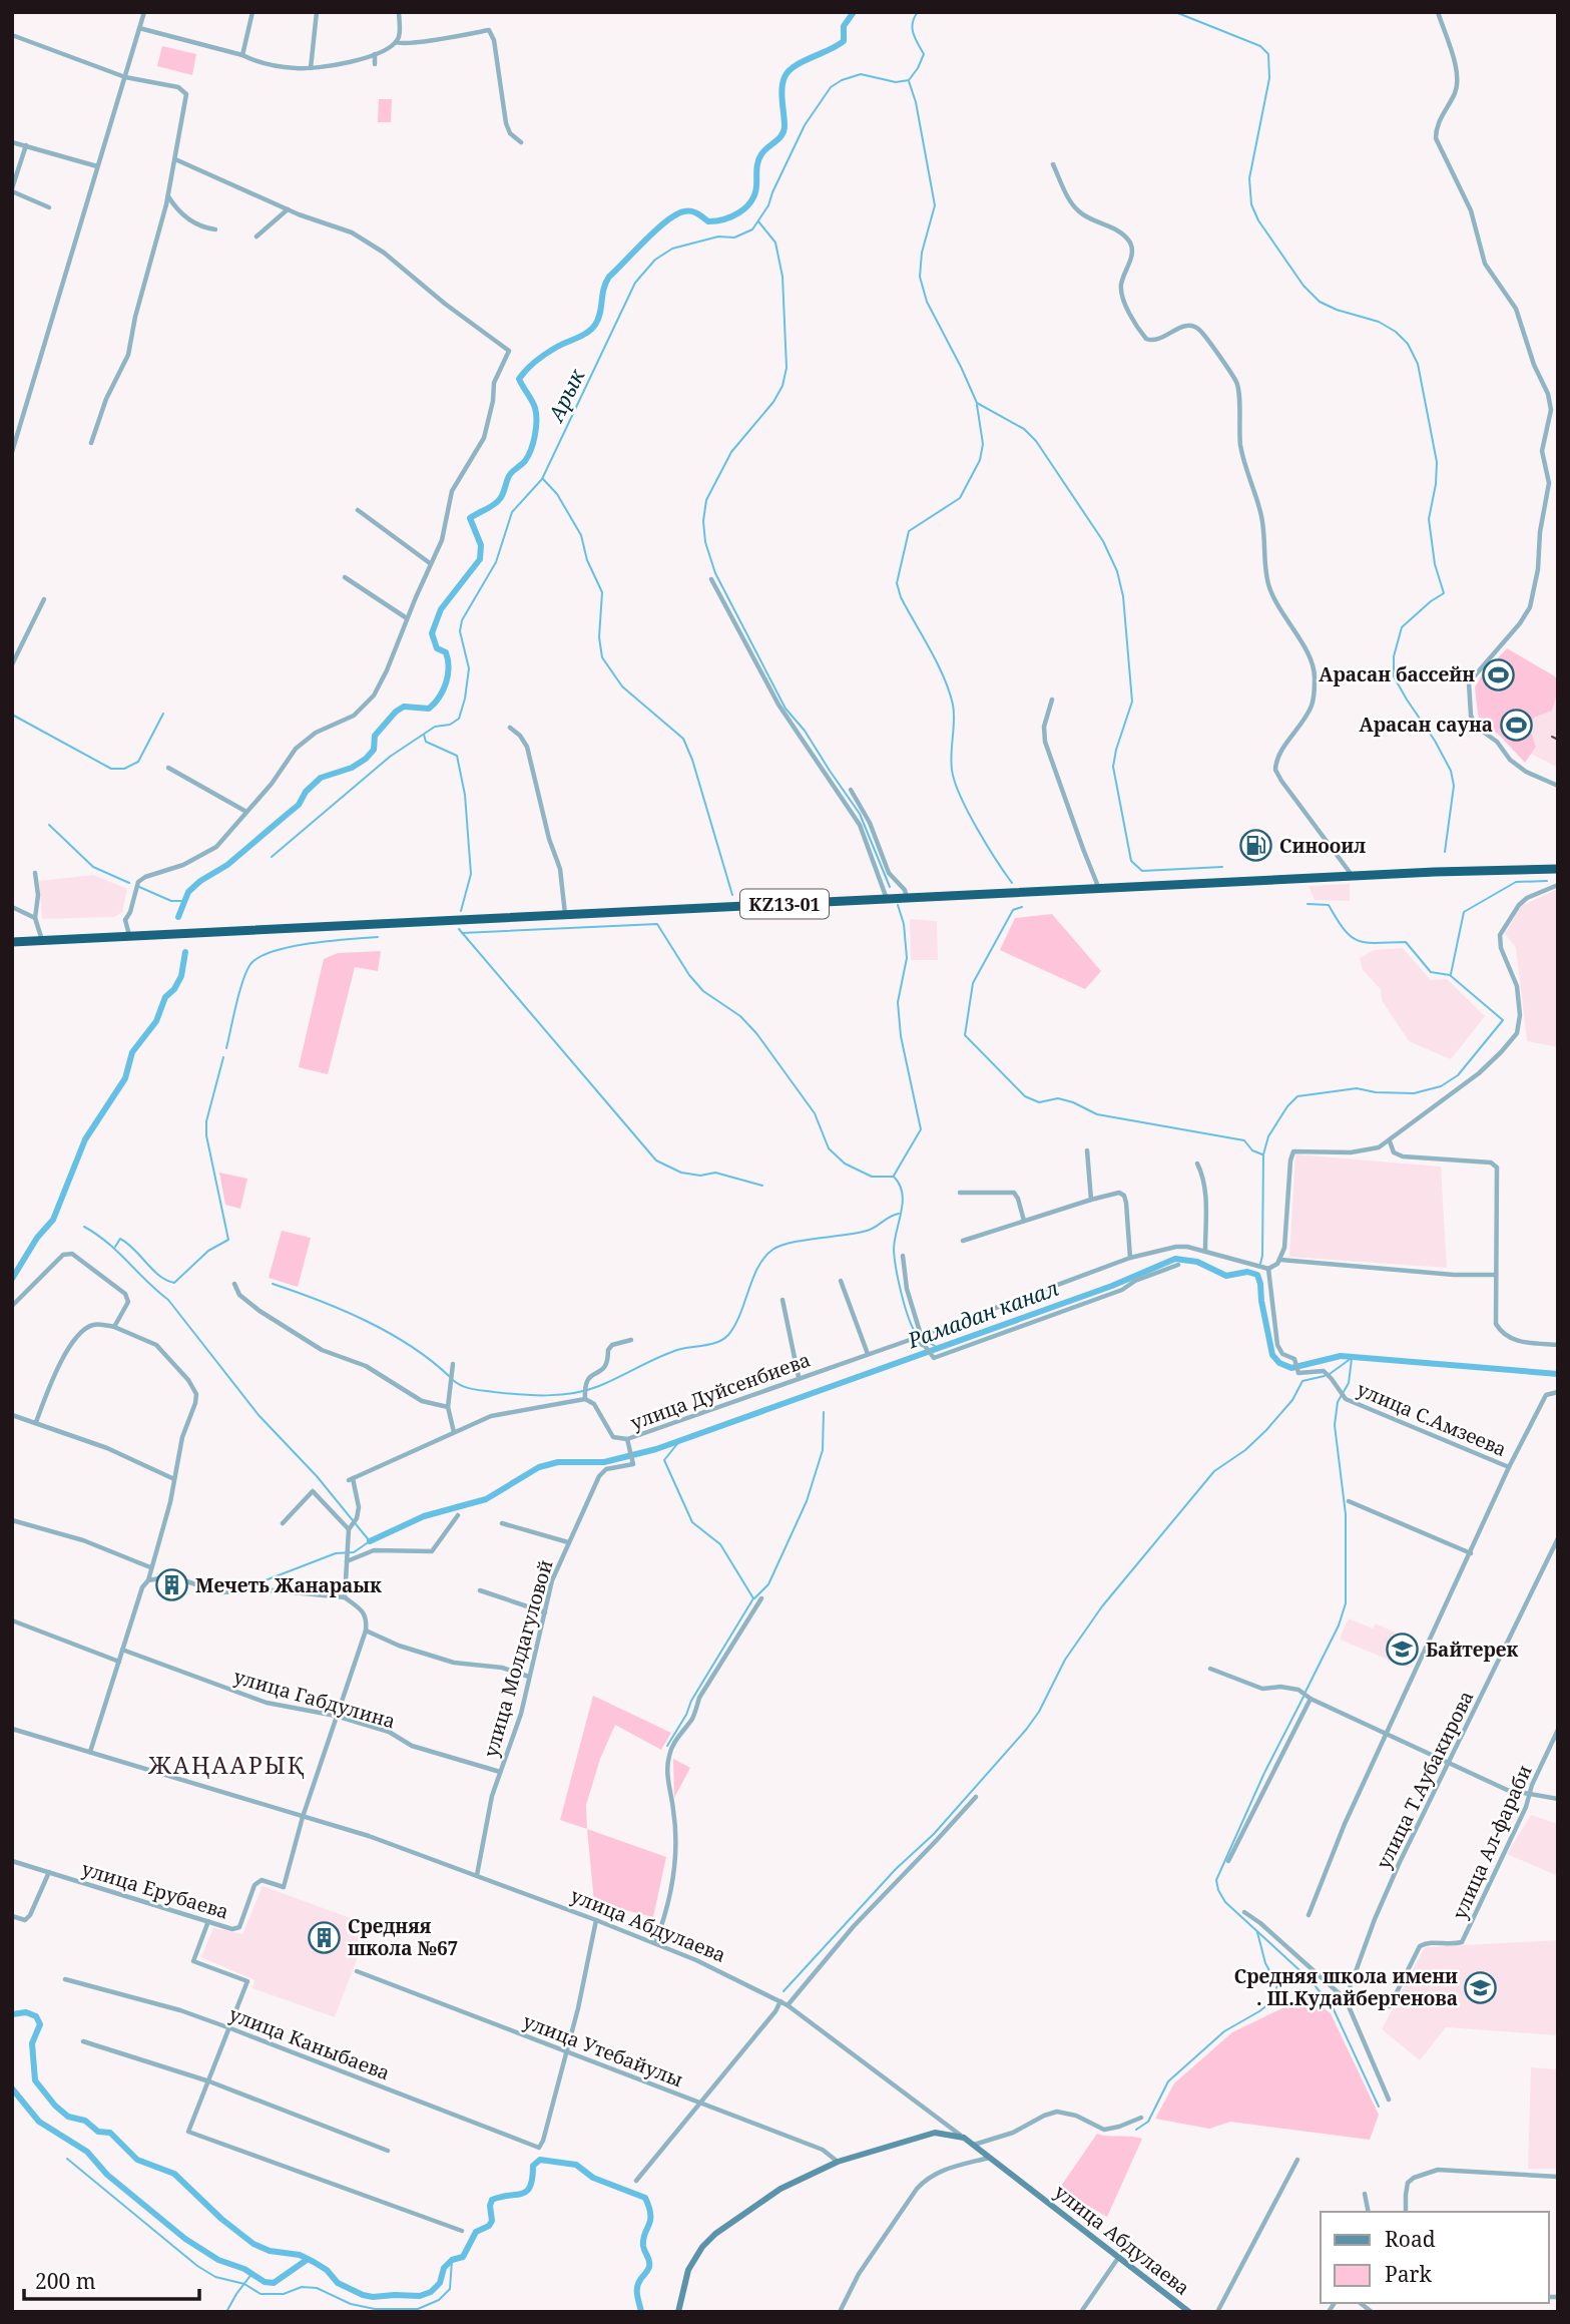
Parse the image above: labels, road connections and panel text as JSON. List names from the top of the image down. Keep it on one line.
{"streets":{"highway":["KZ13-01"],"main road":["улица Абдулаева"],"street":["улица Дуйсенбиева","улица С.Амзеева","улица Молдагуловой","улица Габдулина","улица Т.Аубакирова","улица Ал-фараби","улица Ерубаева","улица Каныбаева","улица Утебайулы"]},"crossings":[["улица Дуйсенбиева","улица С.Амзеева"],["улица Дуйсенбиева","улица Молдагуловой"],["улица Молдагуловой","улица Габдулина"],["улица Молдагуловой","улица Абдулаева"],["улица Габдулина","улица Ерубаева"],["улица Ерубаева","улица Абдулаева"],["улица Каныбаева","улица Утебайулы"]],"districts":["ЖАҢААРЫҚ"],"water":["Арык","Рамадан канал"],"places":{"sports":["Арасан бассейн","Арасан сауна"],"fuel station":["Синооил"],"building":["Мечеть Жанараык","Средняя школа №67"],"school or university":["Байтерек","Средняя школа имени . Ш.Кудайбергенова"]},"legend":["Road","Park"],"scale_bar":"200 m"}
